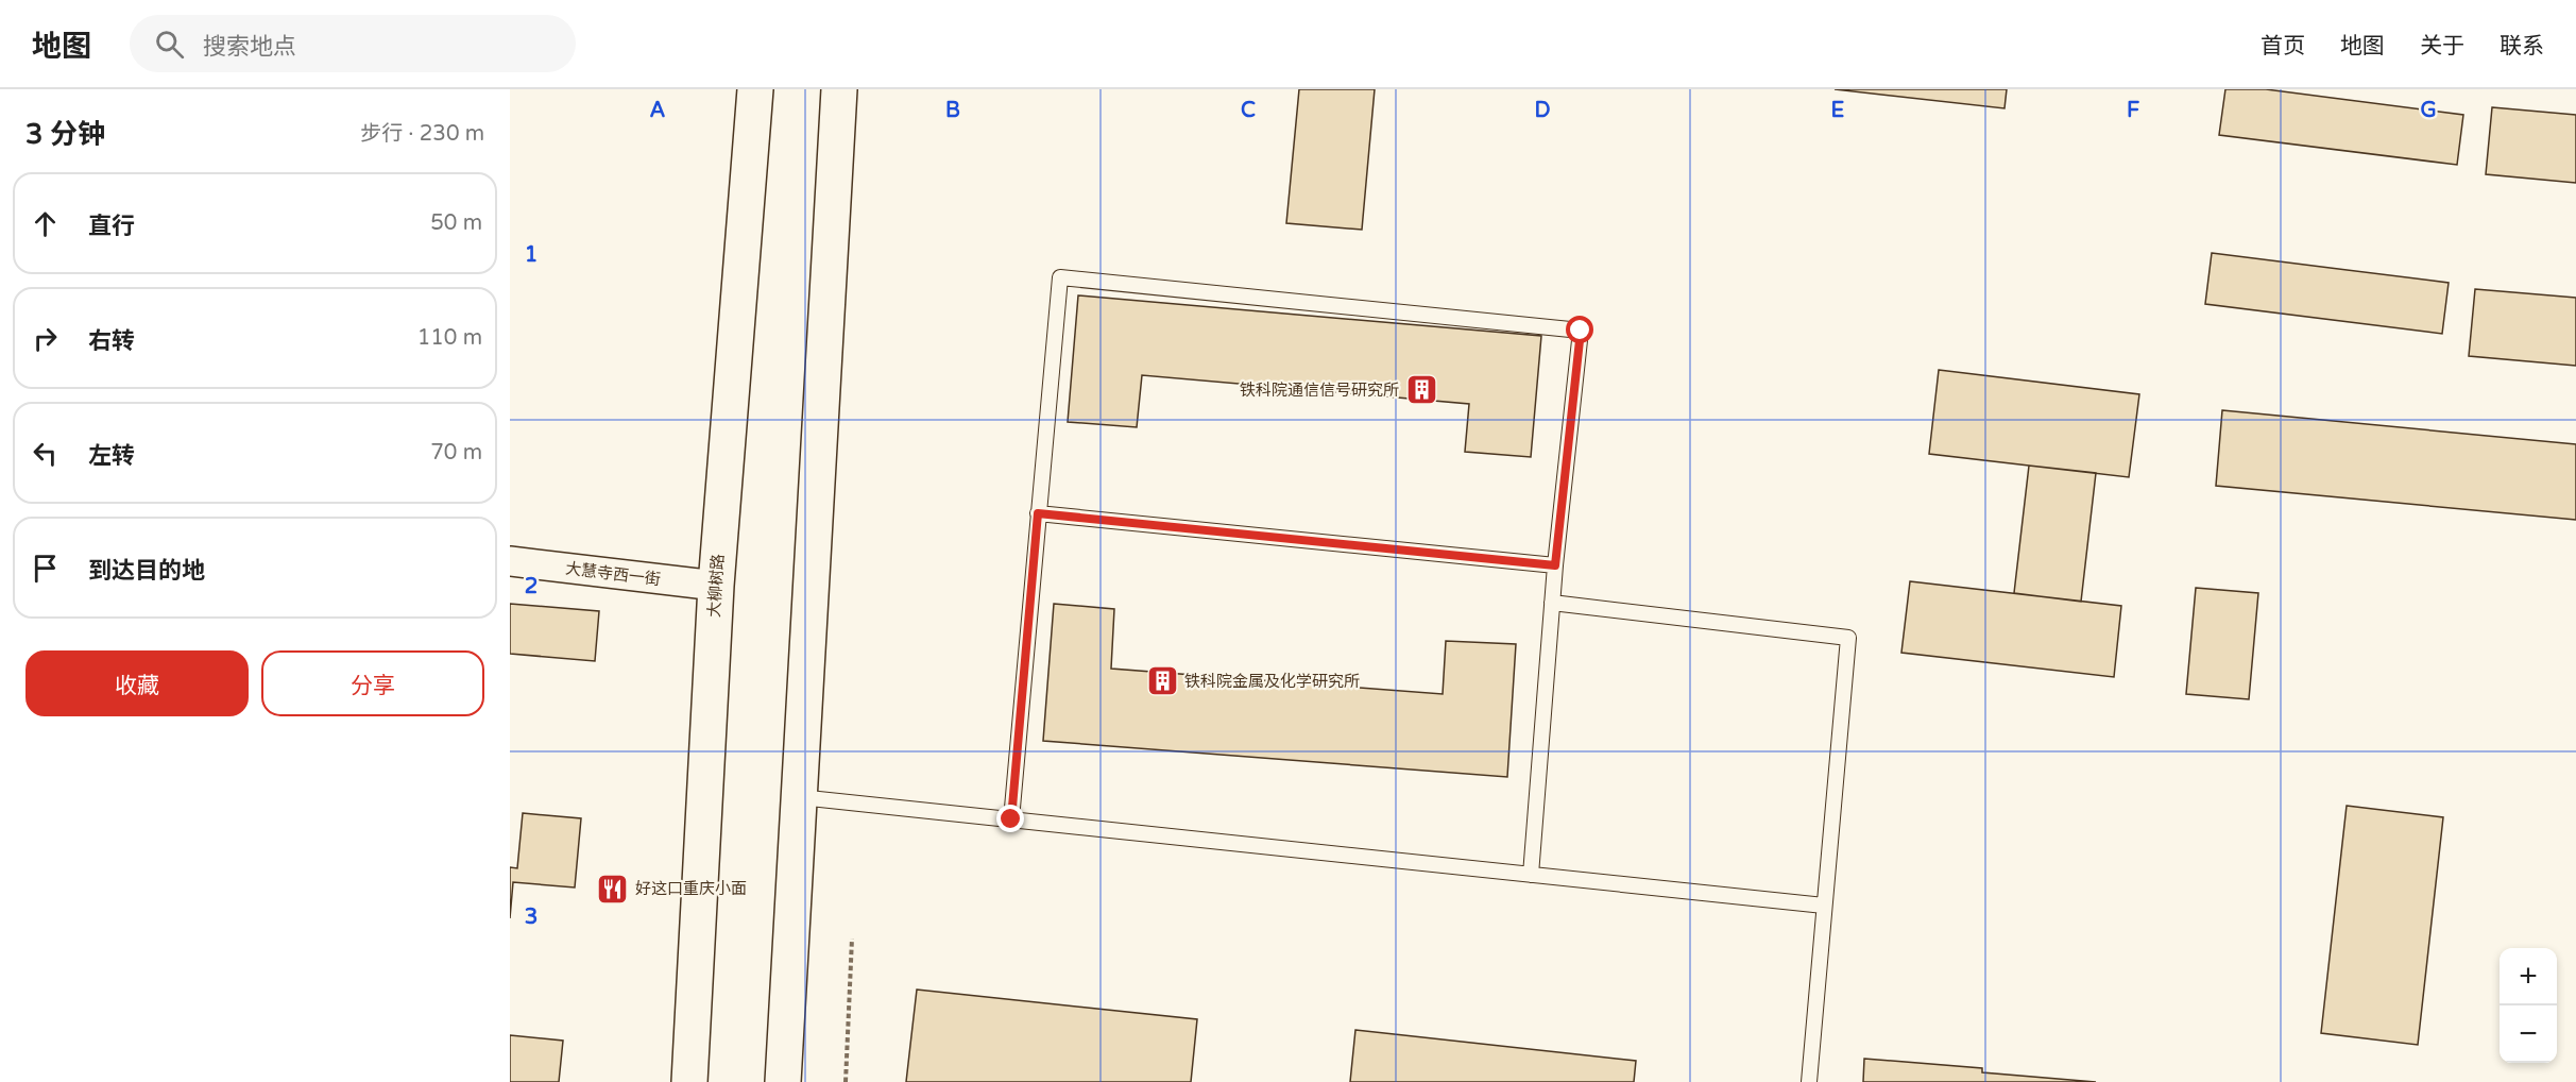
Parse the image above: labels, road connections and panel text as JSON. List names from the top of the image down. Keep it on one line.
{"streets":{"main road":["大柳树路"],"street":["大慧寺西一街"]},"crossings":[["大慧寺西一街","大柳树路"]],"places":{"building":["铁科院通信信号研究所","铁科院金属及化学研究所"],"restaurant":["好这口重庆小面"]},"page":{"header":"地图","search":"搜索地点","nav":["首页","地图","关于","联系"],"heading":["3 分钟","步行 · 230 m"],"list":[["直行","50 m"],["右转","110 m"],["左转","70 m"],"到达目的地"],"buttons":["收藏","分享"],"map_buttons":["+","−"]},"grid":{"columns":["A","B","C","D","E","F","G"],"rows":["1","2","3"]}}
